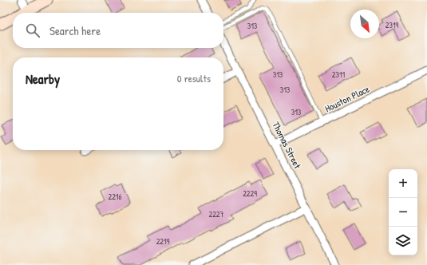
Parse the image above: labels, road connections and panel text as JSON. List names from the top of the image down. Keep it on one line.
{"streets":{"street":["Houston Place","Thomas Street"]},"crossings":[["Houston Place","Thomas Street"]],"house_numbers":["2319","313","313","2311","313","313","2229","2216","2227","2219"],"north":"bottom right","page":{"search":"Search here","heading":["Nearby","0 results"],"map_buttons":["+","−"]}}
